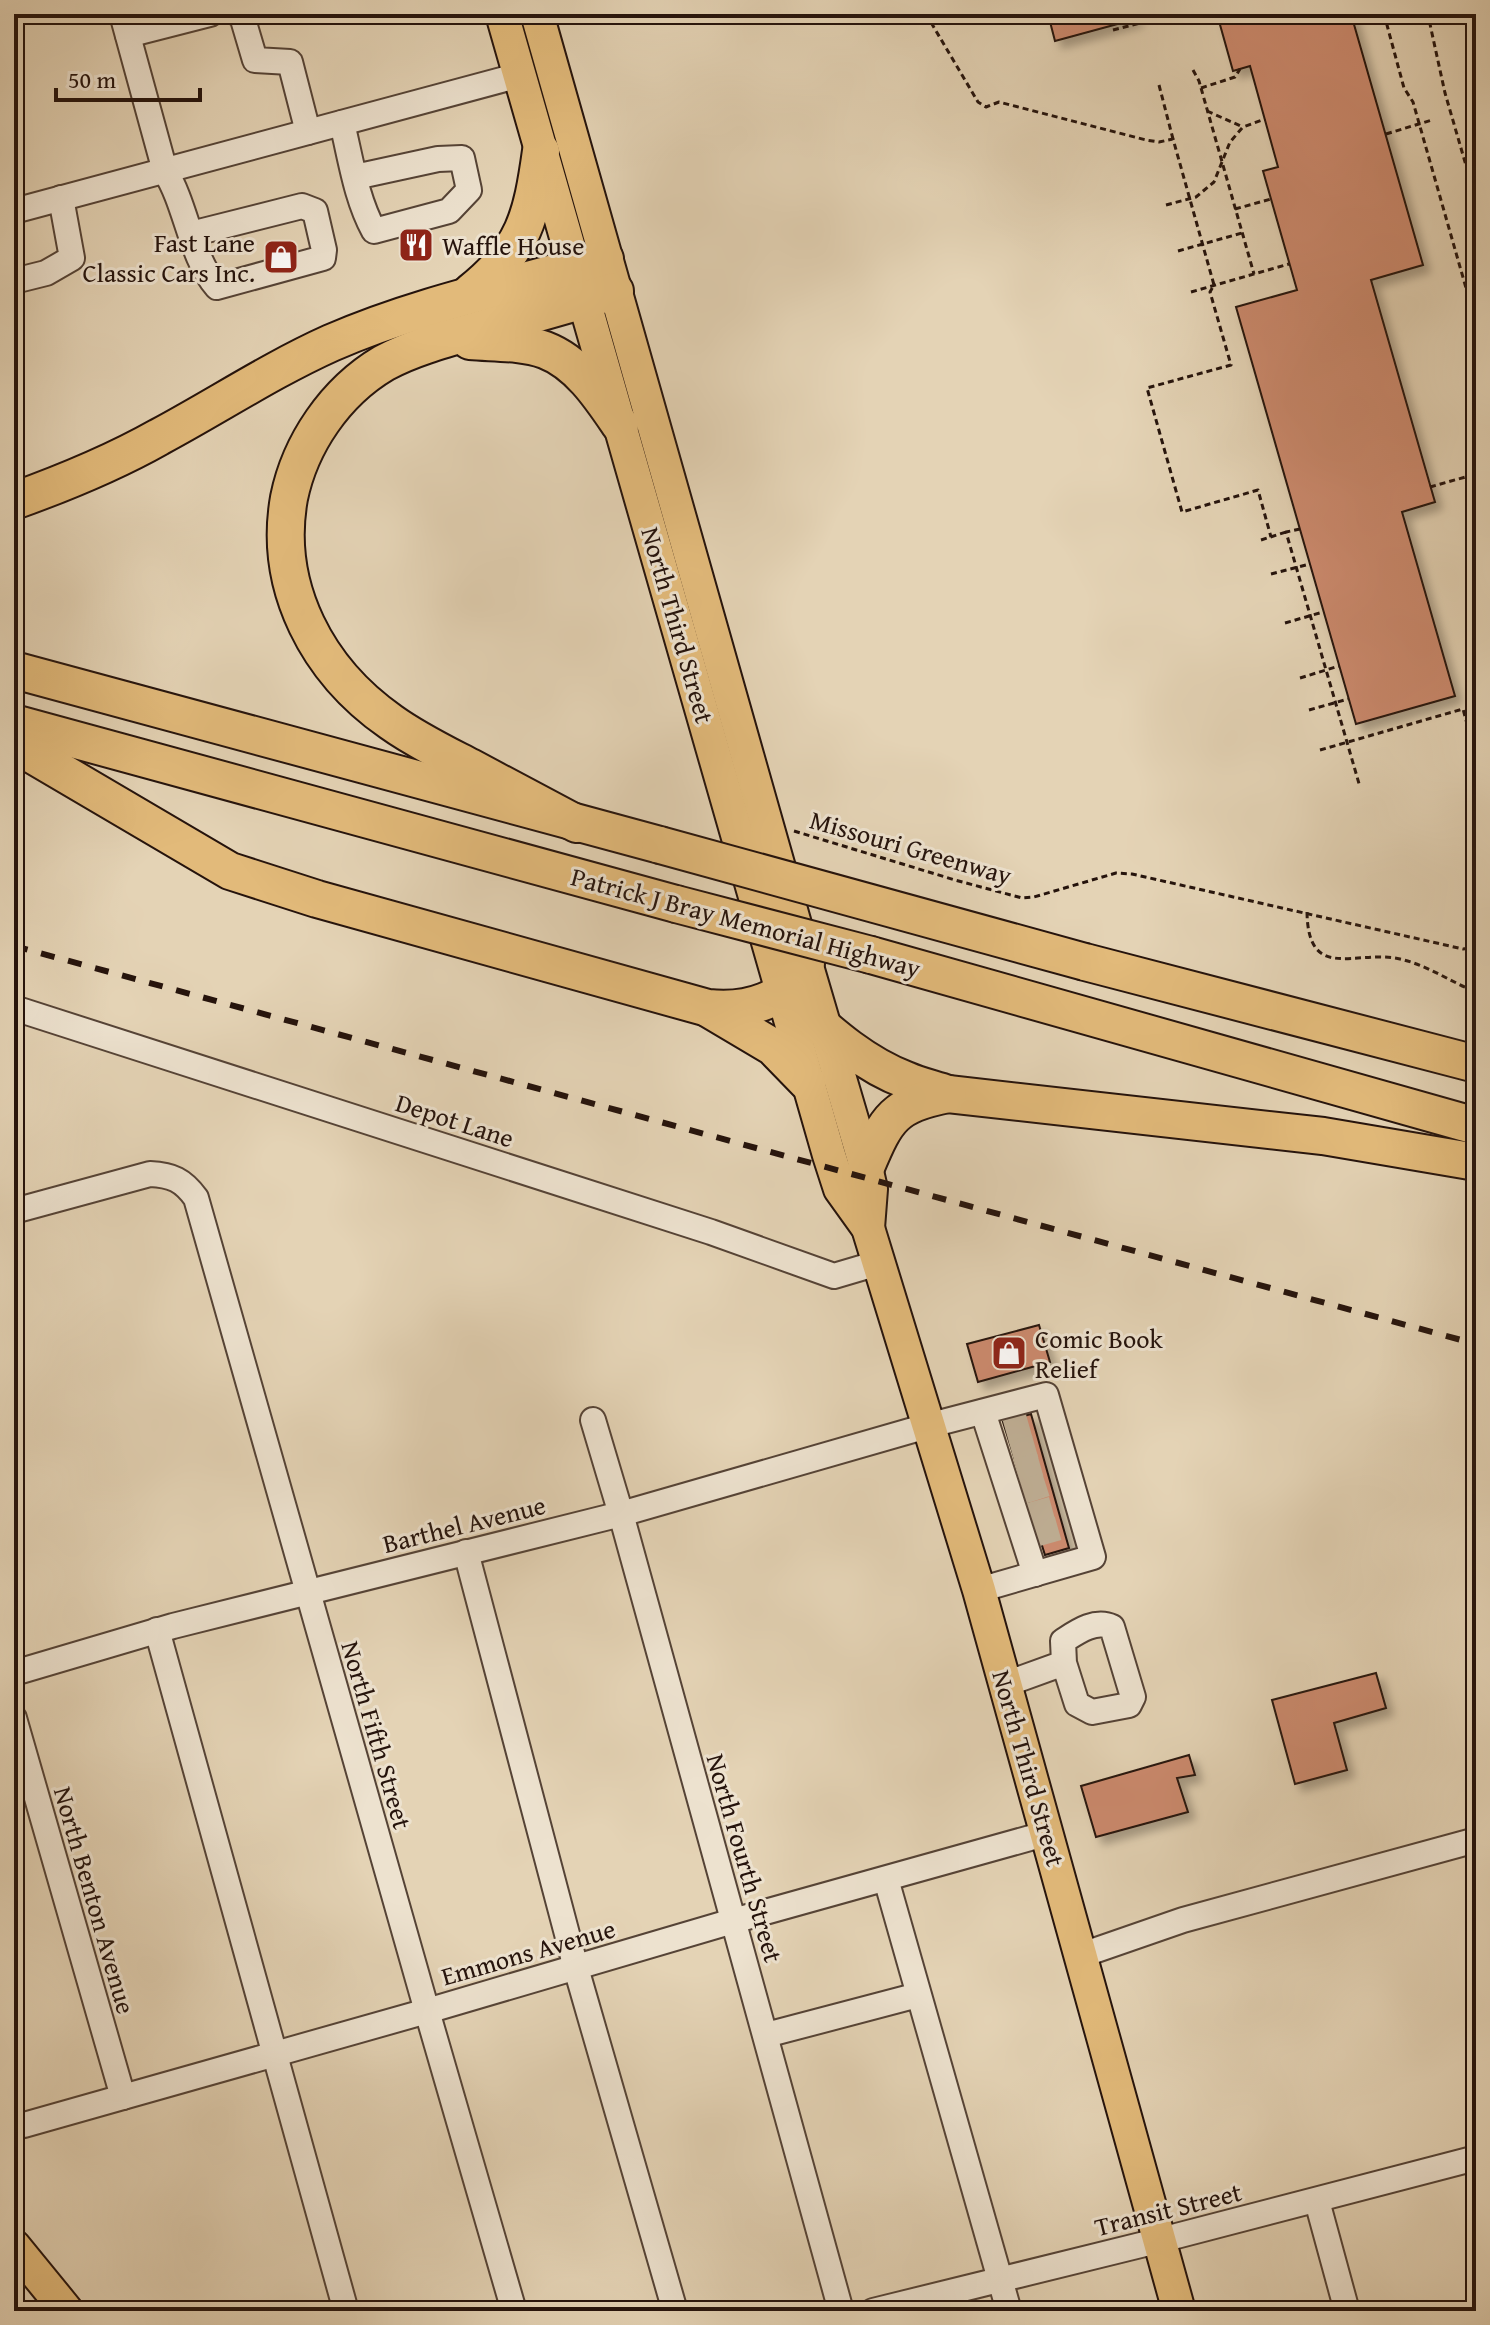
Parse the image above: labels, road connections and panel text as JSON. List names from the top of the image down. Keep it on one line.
{"streets":{"highway":["Patrick J Bray Memorial Highway"],"main road":["North Third Street"],"street":["Depot Lane","Barthel Avenue","North Fifth Street","North Fourth Street","North Benton Avenue","Emmons Avenue","Transit Street"],"path":["Missouri Greenway"]},"crossings":[["North Third Street","Depot Lane"],["North Third Street","Barthel Avenue"],["North Third Street","Emmons Avenue"],["North Third Street","Transit Street"],["Barthel Avenue","North Fifth Street"],["Barthel Avenue","North Fourth Street"],["North Fifth Street","Emmons Avenue"],["North Fourth Street","Emmons Avenue"],["North Benton Avenue","Emmons Avenue"]],"places":{"restaurant":["Waffle House"],"shop":["Fast Lane Classic Cars Inc.","Comic Book Relief"]},"scale_bar":"50 m"}
